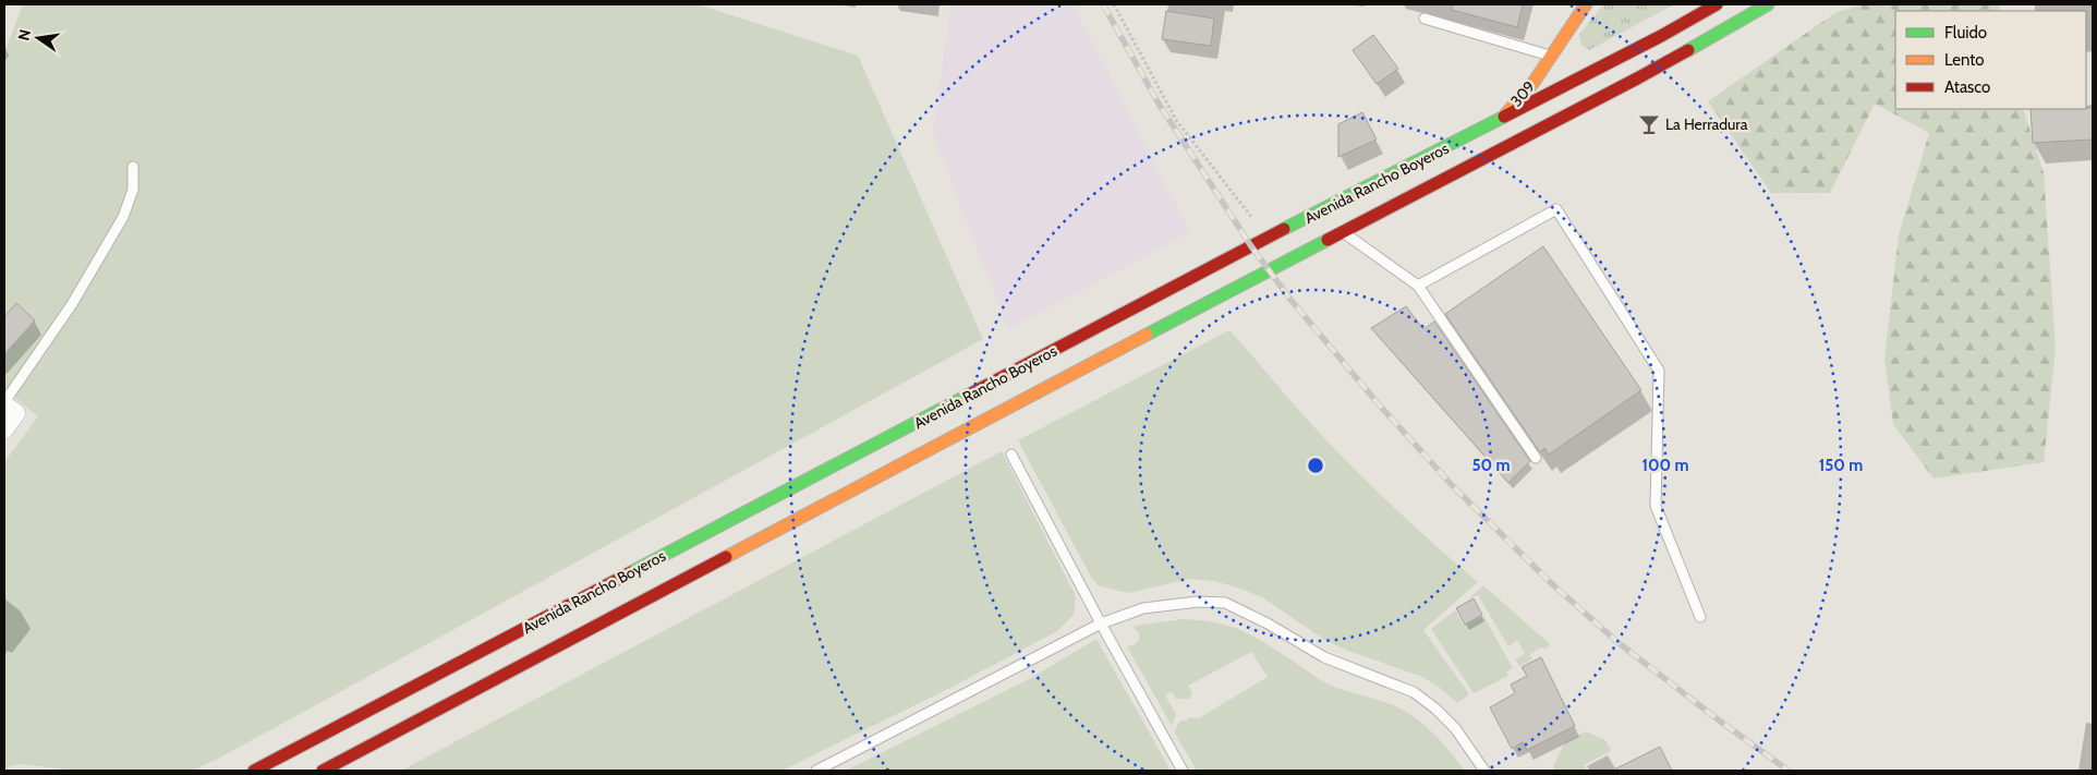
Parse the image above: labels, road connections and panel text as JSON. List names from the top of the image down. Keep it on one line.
{"streets":{"main road":["309","Avenida Rancho Boyeros"]},"crossings":[["309","Avenida Rancho Boyeros"]],"places":{"bar":["La Herradura"]},"legend":["Fluido","Lento","Atasco"],"north":"left","rings":["50 m","100 m","150 m"]}
